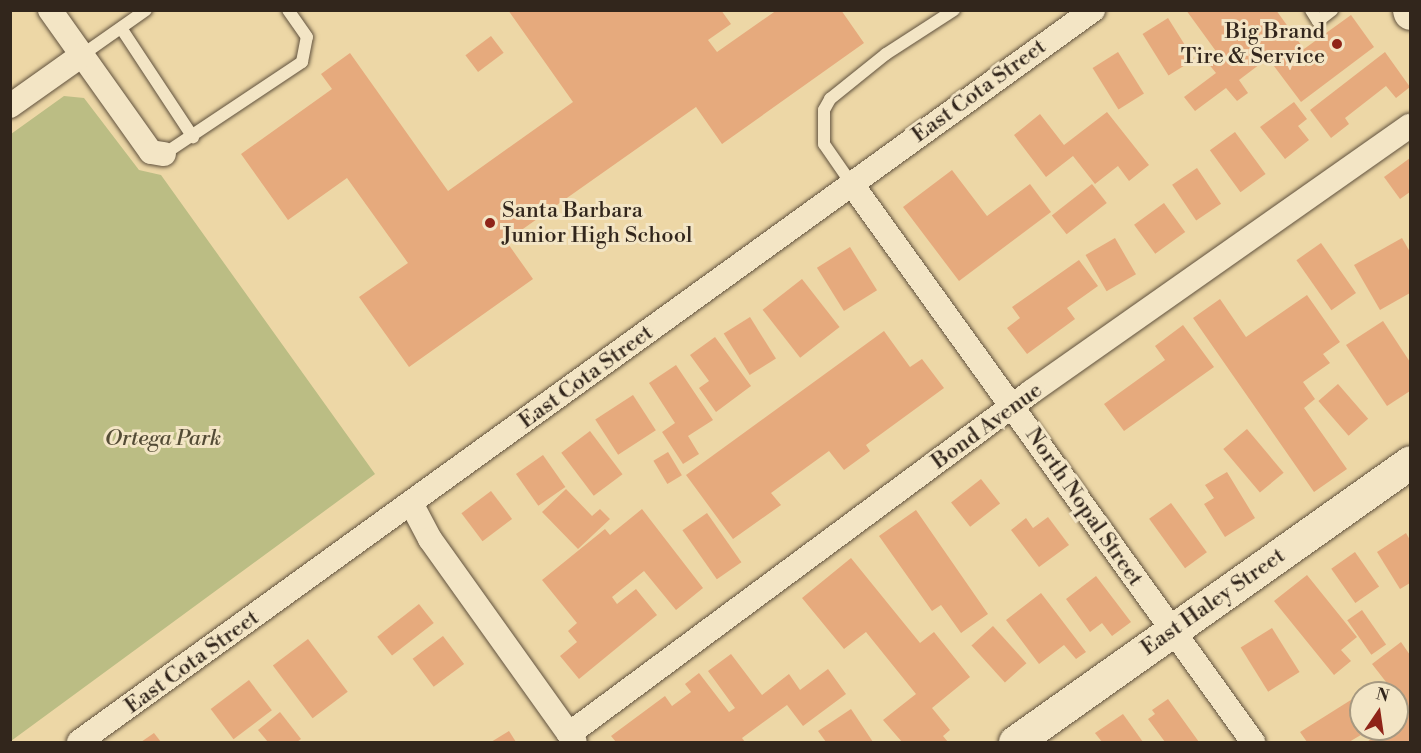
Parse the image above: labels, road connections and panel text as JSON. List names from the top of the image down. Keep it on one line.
{"streets":{"street":["East Cota Street","Bond Avenue","North Nopal Street","East Haley Street"]},"crossings":[["East Cota Street","North Nopal Street"],["Bond Avenue","North Nopal Street"],["North Nopal Street","East Haley Street"]],"parks":["Ortega Park"],"places":["Big Brand Tire & Service","Santa Barbara Junior High School"],"north":"top"}
